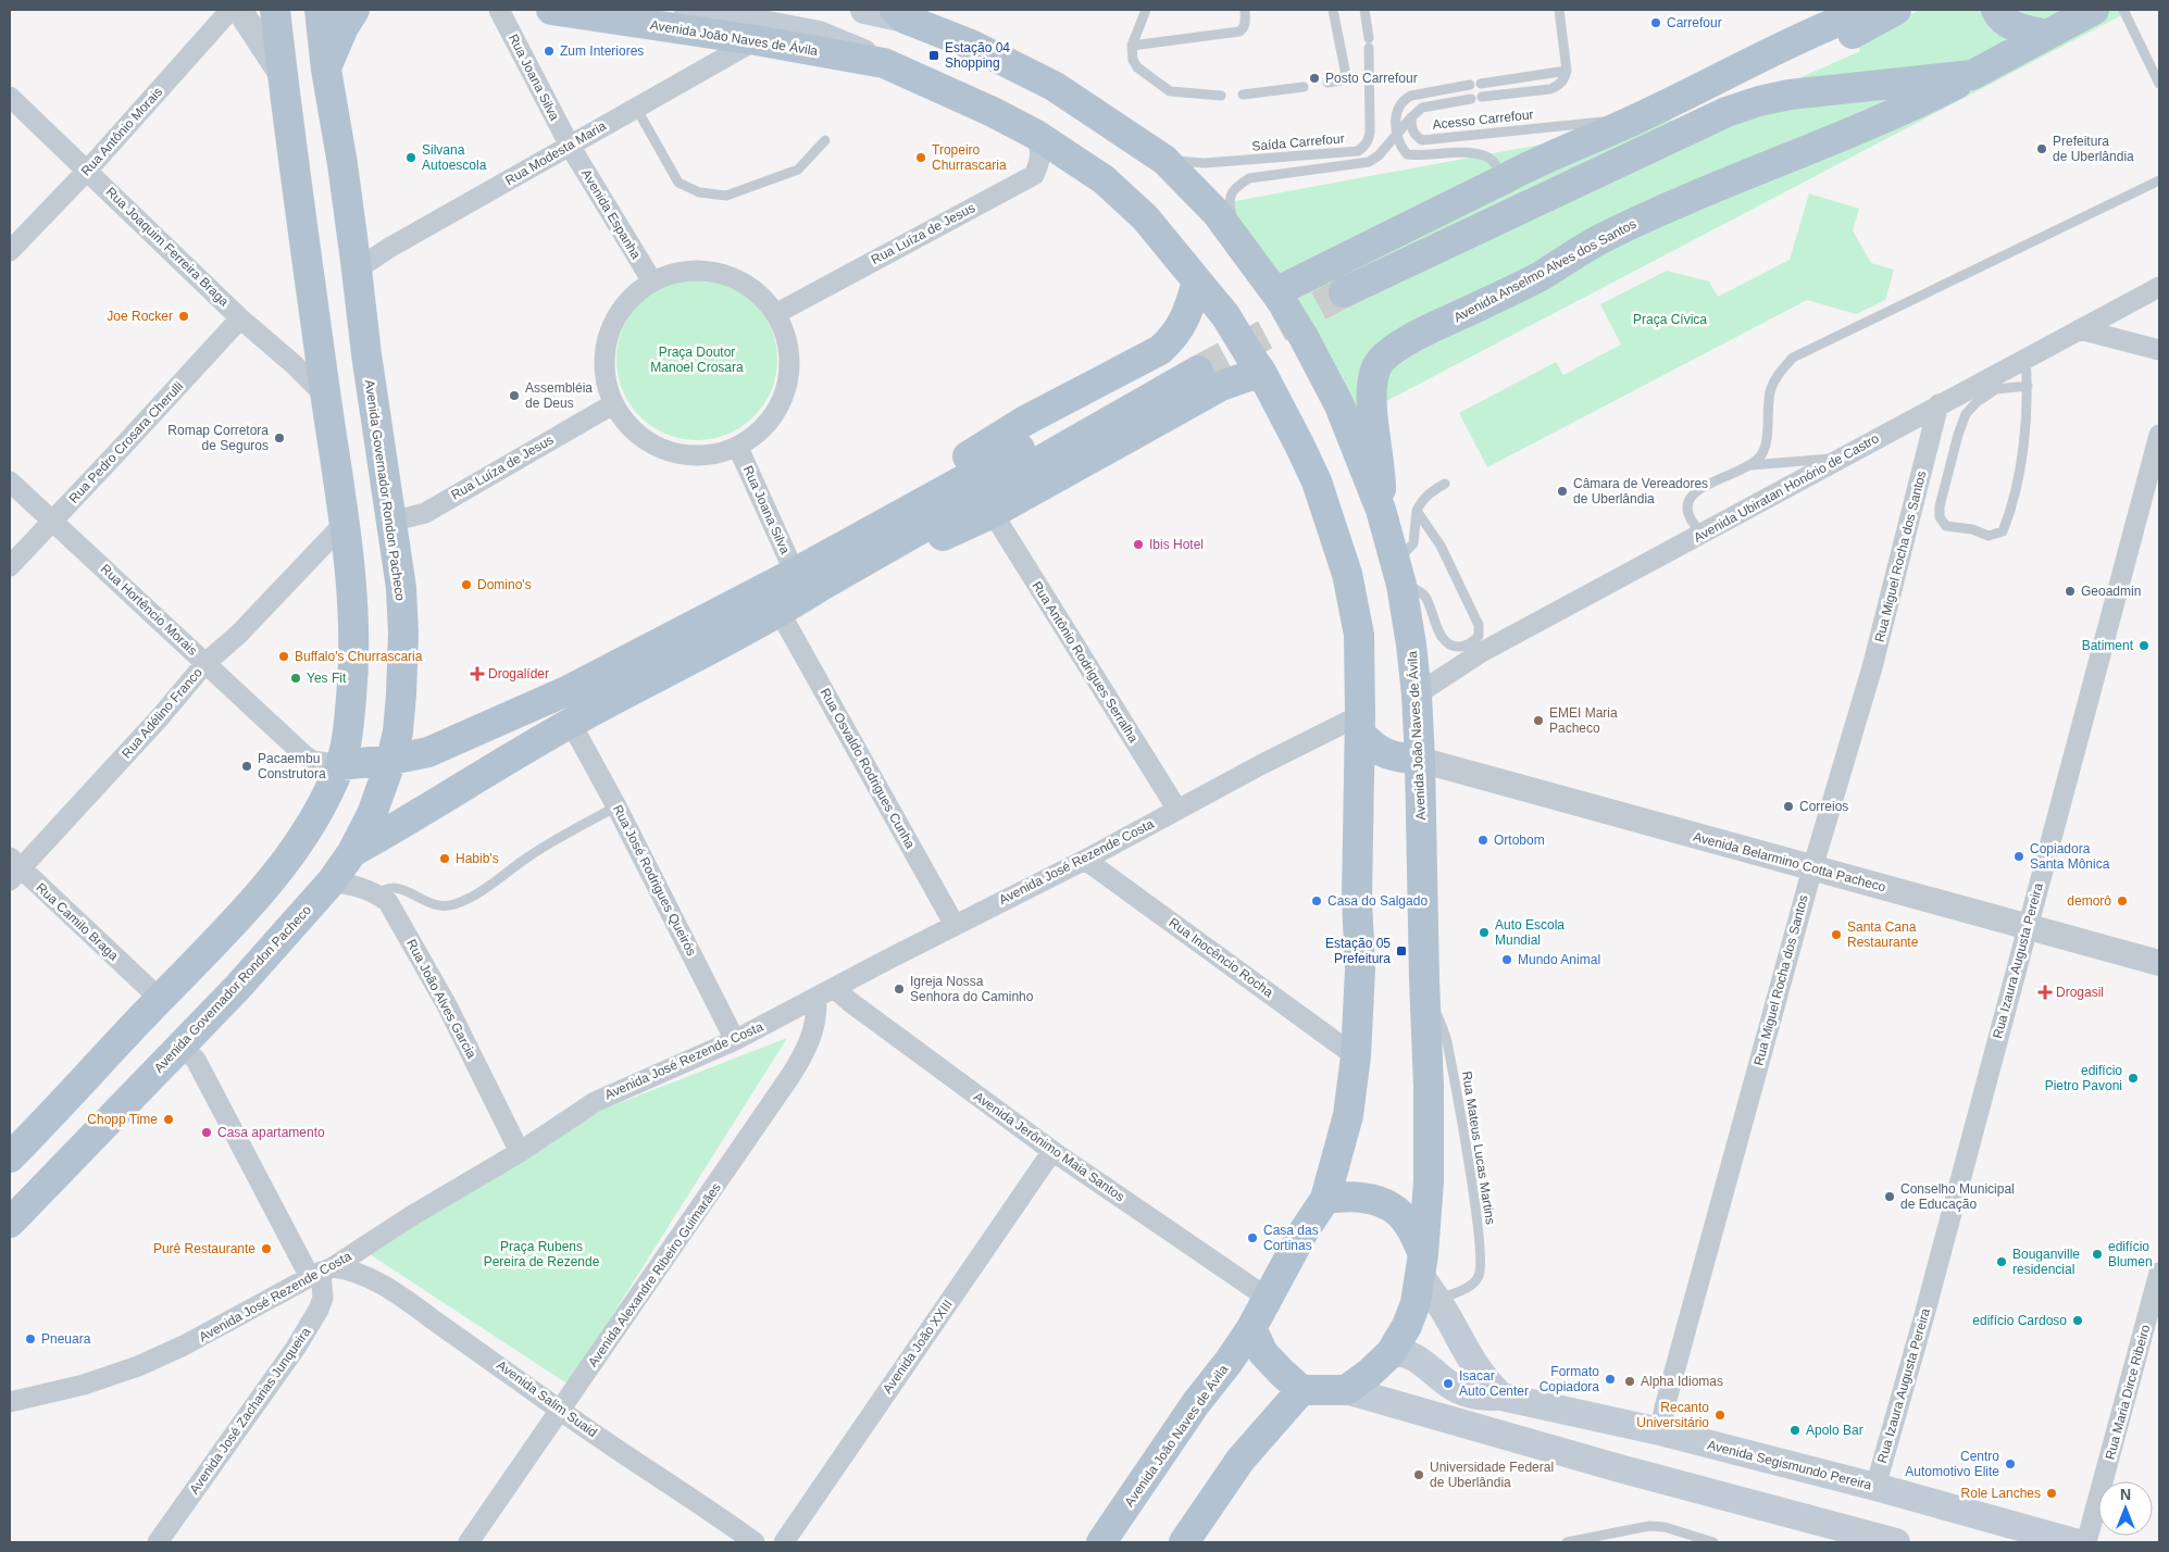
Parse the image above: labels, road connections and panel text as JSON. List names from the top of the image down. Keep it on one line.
{"streets":{"main road":["Avenida João Naves de Ávila","Avenida Anselmo Alves dos Santos","Avenida Governador Rondon Pacheco","Avenida Segismundo Pereira"],"street":["Rua Joana Silva","Rua Antônio Morais","Rua Modesta Maria","Avenida Espanha","Rua Luíza de Jesus","Rua Joaquim Ferreira Braga","Rua Pedro Crosara Cherulli","Avenida Ubiratan Honório de Castro","Rua Miguel Rocha dos Santos","Rua Hortêncio Morais","Rua Antônio Rodrigues Serralha","Rua Adélino Franco","Rua Osvaldo Rodrigues Cunha","Avenida José Rezende Costa","Avenida Belarmino Cotta Pacheco","Rua José Rodrigues Queirós","Rua Camilo Braga","Rua Inocêncio Rocha","Rua Izaura Augusta Pereira","Rua João Alves Garcia","Avenida Jerônimo Maia Santos","Avenida Alexandre Ribeiro Guimarães","Avenida João XXIII","Rua Maria Dirce Ribeiro","Avenida Salim Suaid","Avenida José Zacharias Junqueira"],"lane":["Acesso Carrefour","Saída Carrefour","Rua Mateus Lucas Martins"]},"crossings":[["Avenida João Naves de Ávila","Saída Carrefour"],["Avenida João Naves de Ávila","Rua Modesta Maria"],["Avenida João Naves de Ávila","Rua Luíza de Jesus"],["Avenida João Naves de Ávila","Avenida Anselmo Alves dos Santos"],["Avenida João Naves de Ávila","Avenida Ubiratan Honório de Castro"],["Avenida João Naves de Ávila","Avenida José Rezende Costa"],["Avenida João Naves de Ávila","Avenida Belarmino Cotta Pacheco"],["Avenida João Naves de Ávila","Rua Inocêncio Rocha"],["Avenida João Naves de Ávila","Avenida Jerônimo Maia Santos"],["Avenida João Naves de Ávila","Rua Mateus Lucas Martins"],["Avenida João Naves de Ávila","Avenida Segismundo Pereira"],["Rua Joana Silva","Rua Modesta Maria"],["Rua Joana Silva","Avenida Espanha"],["Rua Joana Silva","Rua Luíza de Jesus"],["Rua Antônio Morais","Rua Joaquim Ferreira Braga"],["Rua Modesta Maria","Avenida Espanha"],["Rua Modesta Maria","Avenida Governador Rondon Pacheco"],["Avenida Espanha","Rua Luíza de Jesus"],["Rua Luíza de Jesus","Avenida Governador Rondon Pacheco"],["Rua Joaquim Ferreira Braga","Rua Pedro Crosara Cherulli"],["Rua Pedro Crosara Cherulli","Rua Hortêncio Morais"],["Avenida Ubiratan Honório de Castro","Rua Miguel Rocha dos Santos"],["Avenida Governador Rondon Pacheco","Rua João Alves Garcia"],["Rua Miguel Rocha dos Santos","Avenida Belarmino Cotta Pacheco"],["Rua Miguel Rocha dos Santos","Avenida Segismundo Pereira"],["Rua Hortêncio Morais","Rua Adélino Franco"],["Rua Antônio Rodrigues Serralha","Avenida José Rezende Costa"],["Rua Adélino Franco","Rua Camilo Braga"],["Rua Osvaldo Rodrigues Cunha","Avenida José Rezende Costa"],["Avenida José Rezende Costa","Rua José Rodrigues Queirós"],["Avenida José Rezende Costa","Rua Inocêncio Rocha"],["Avenida José Rezende Costa","Rua João Alves Garcia"],["Avenida José Rezende Costa","Avenida Jerônimo Maia Santos"],["Avenida José Rezende Costa","Avenida Alexandre Ribeiro Guimarães"],["Avenida José Rezende Costa","Avenida Salim Suaid"],["Avenida José Rezende Costa","Avenida José Zacharias Junqueira"],["Avenida Belarmino Cotta Pacheco","Rua Izaura Augusta Pereira"],["Rua Izaura Augusta Pereira","Avenida Segismundo Pereira"],["Avenida Jerônimo Maia Santos","Avenida João XXIII"],["Avenida Jerônimo Maia Santos","Avenida Segismundo Pereira"],["Avenida Alexandre Ribeiro Guimarães","Avenida Salim Suaid"],["Avenida Salim Suaid","Avenida José Zacharias Junqueira"]],"parks":["Praça Cívica","Praça Doutor Manoel Crosara","Praça Rubens Pereira de Rezende"],"places":{"other":["Carrefour","Zum Interiores","Posto Carrefour","Prefeitura de Uberlândia","Silvana Autoescola","Tropeiro Churrascaria","Joe Rocker","Assembléia de Deus","Romap Corretora de Seguros","Câmara de Vereadores de Uberlândia","Ibis Hotel","Domino's","Geoadmin","Batiment","Buffalo's Churrascaria","Yes Fit","EMEI Maria Pacheco","Pacaembu Construtora","Correios","Ortobom","Copiadora Santa Mônica","Habib's","Casa do Salgado","demorô","Auto Escola Mundial","Santa Cana Restaurante","Mundo Animal","Igreja Nossa Senhora do Caminho","edifício Pietro Pavoni","Chopp Time","Casa apartamento","Conselho Municipal de Educação","Casa das Cortinas","Purê Restaurante","edifício Blumen","Bouganville residencial","edifício Cardoso","Pneuara","Formato Copiadora","Alpha Idiomas","Isacar Auto Center","Recanto Universitário","Apolo Bar","Centro Automotivo Elite","Universidade Federal de Uberlândia","Role Lanches"],"transit":["Estação 04 Shopping","Estação 05 Prefeitura"],"health":["Drogalíder","Drogasil"]},"north":"top"}
